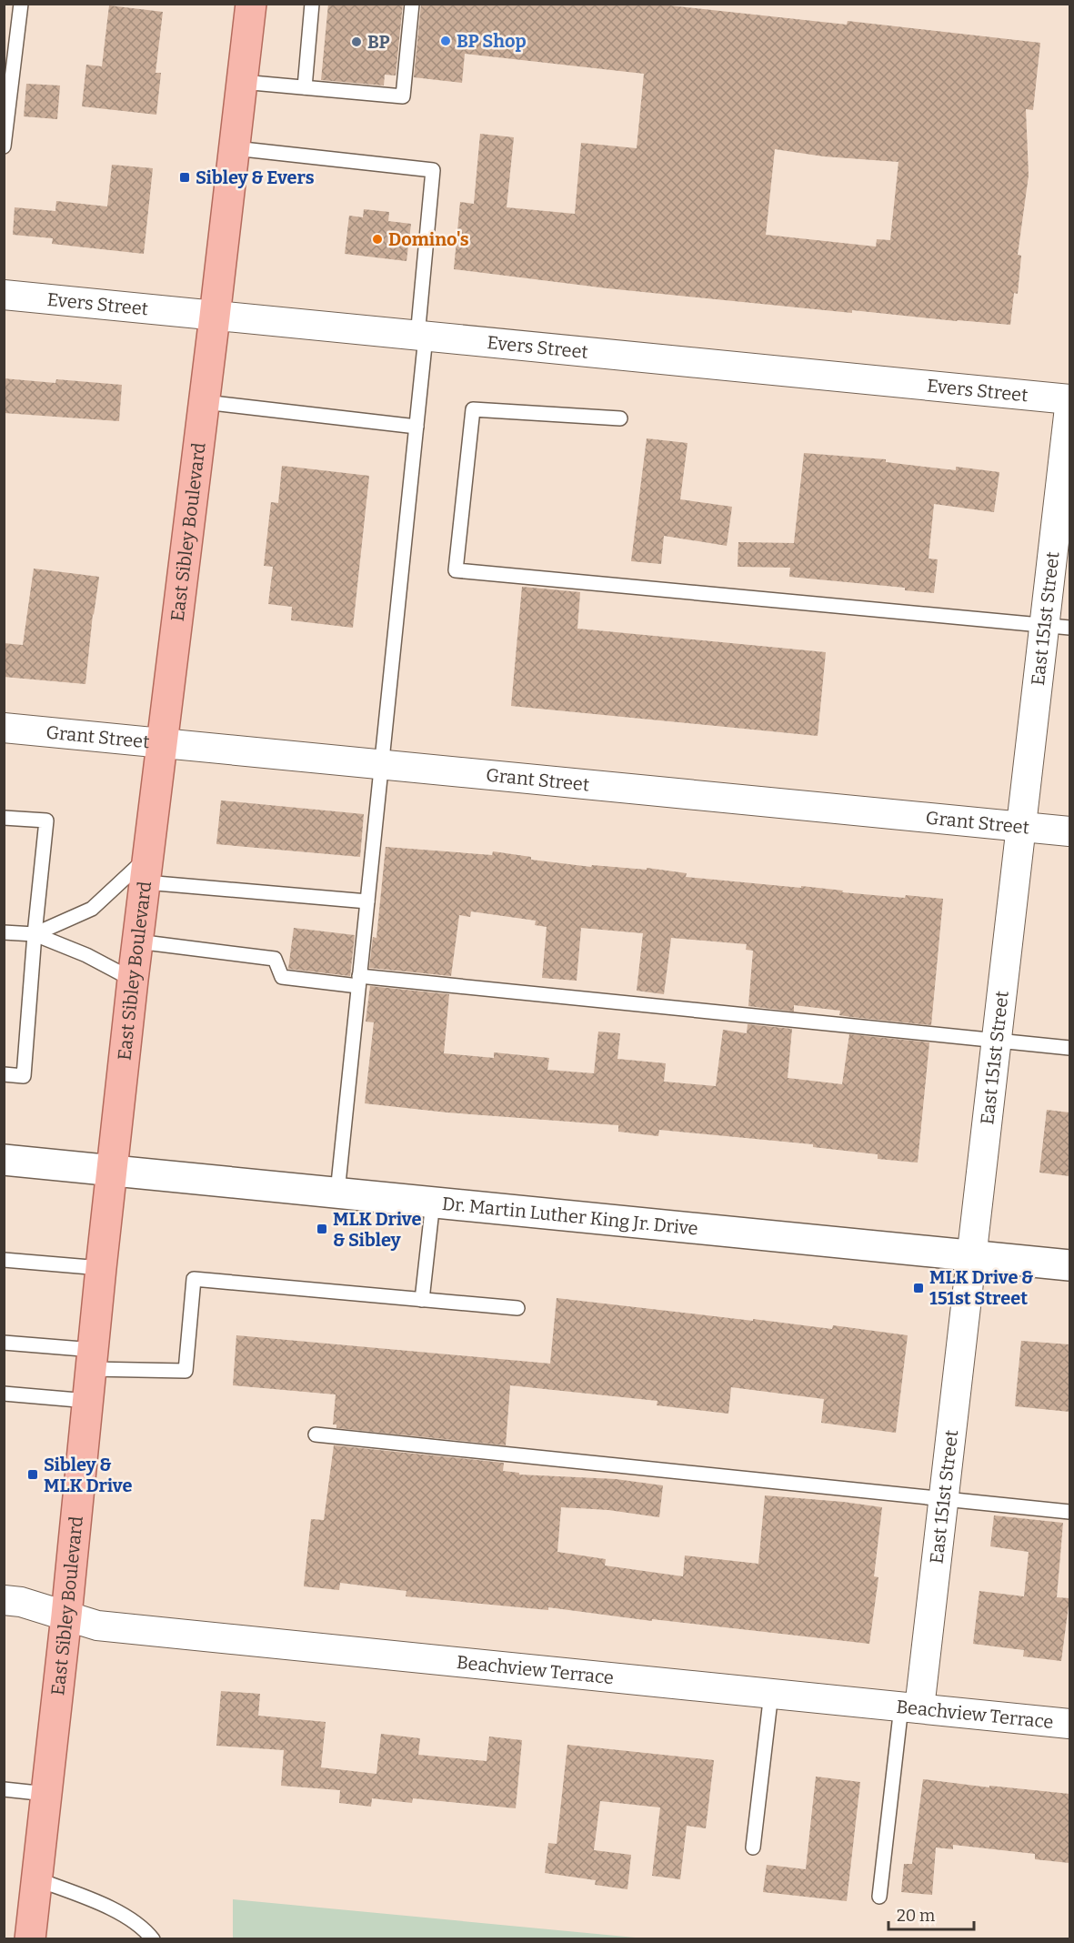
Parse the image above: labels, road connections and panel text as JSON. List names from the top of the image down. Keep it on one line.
{"streets":{"main road":["East Sibley Boulevard"],"street":["Evers Street","East 151st Street","Grant Street","Dr. Martin Luther King Jr. Drive","Beachview Terrace"]},"crossings":[["Evers Street","East Sibley Boulevard"],["East Sibley Boulevard","Grant Street"],["East Sibley Boulevard","Dr. Martin Luther King Jr. Drive"],["East Sibley Boulevard","Beachview Terrace"],["East 151st Street","Grant Street"],["East 151st Street","Dr. Martin Luther King Jr. Drive"],["East 151st Street","Beachview Terrace"]],"places":{"other":["BP Shop","BP","Domino's"],"transit":["Sibley & Evers","MLK Drive & Sibley","MLK Drive & 151st Street","Sibley & MLK Drive"]},"scale_bar":"20 m"}
